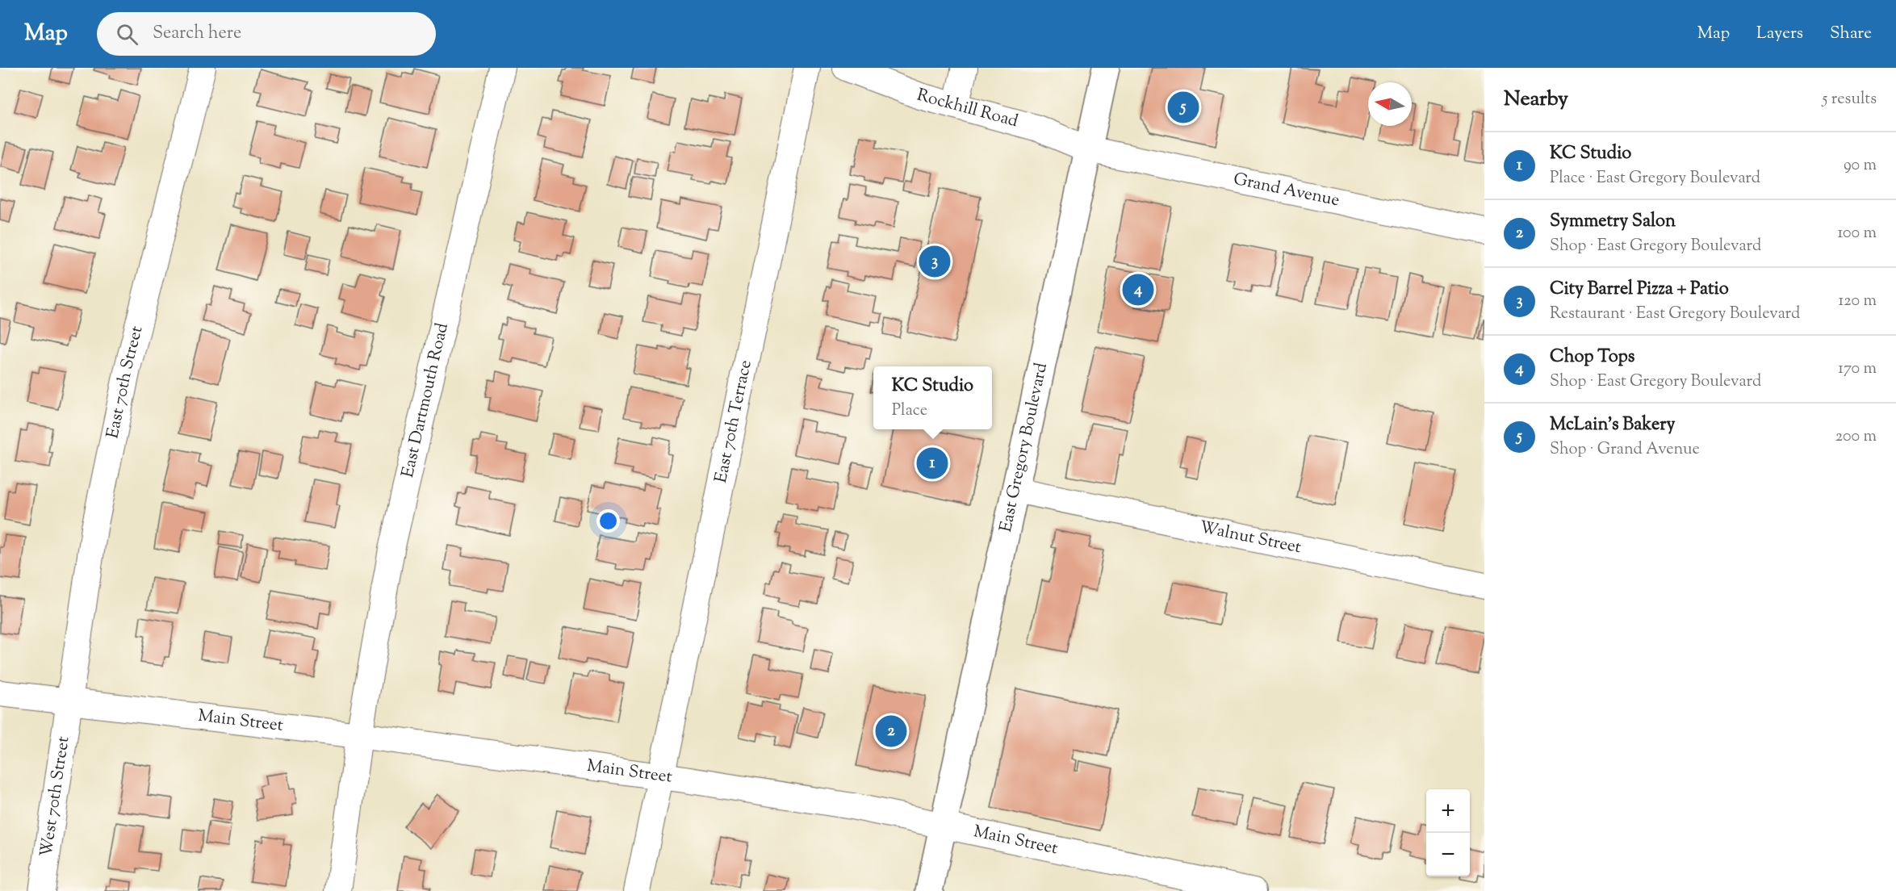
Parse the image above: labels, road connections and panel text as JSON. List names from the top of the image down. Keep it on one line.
{"streets":{"main road":["East Gregory Boulevard"],"street":["Rockhill Road","Grand Avenue","East 70th Street","East Dartmouth Road","East 70th Terrace","Walnut Street","Main Street","West 70th Street"]},"crossings":[["Rockhill Road","Grand Avenue"],["Rockhill Road","East Gregory Boulevard"],["Grand Avenue","East Gregory Boulevard"],["East 70th Street","Main Street"],["East 70th Street","West 70th Street"],["East Dartmouth Road","Main Street"],["East 70th Terrace","Main Street"],["East Gregory Boulevard","Walnut Street"],["East Gregory Boulevard","Main Street"],["Main Street","West 70th Street"]],"north":"left","page":{"header":"Map","search":"Search here","nav":["Map","Layers","Share"],"heading":["Nearby","5 results"],"pins":["5","3","4","1","2"],"list":[{"mark":"1","name":"KC Studio","note":"Place · East Gregory Boulevard","value":"90 m"},{"mark":"2","name":"Symmetry Salon","note":"Shop · East Gregory Boulevard","value":"100 m"},{"mark":"3","name":"City Barrel Pizza + Patio","note":"Restaurant · East Gregory Boulevard","value":"120 m"},{"mark":"4","name":"Chop Tops","note":"Shop · East Gregory Boulevard","value":"170 m"},{"mark":"5","name":"McLain's Bakery","note":"Shop · Grand Avenue","value":"200 m"}],"popup":["KC Studio","Place"],"map_buttons":["+","−"]}}
